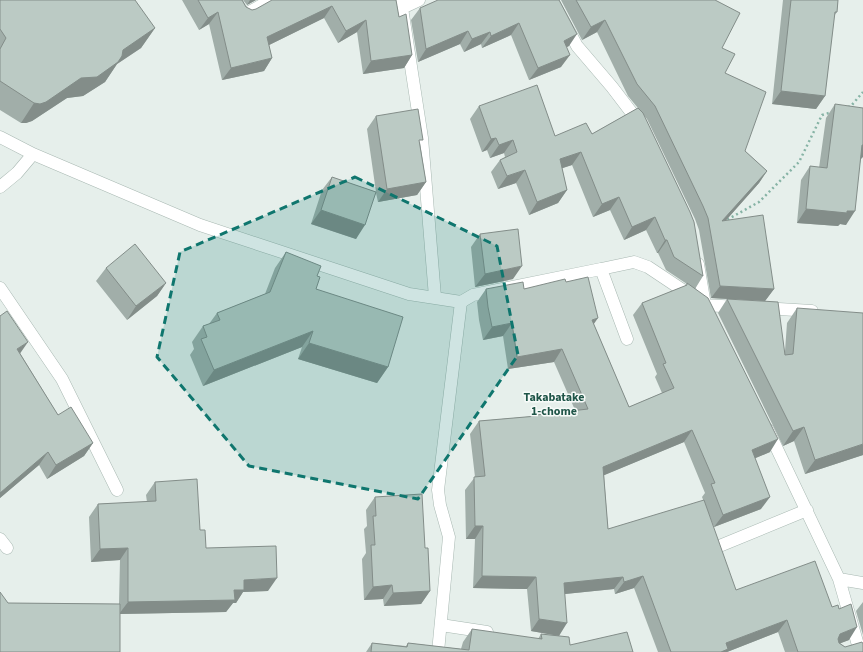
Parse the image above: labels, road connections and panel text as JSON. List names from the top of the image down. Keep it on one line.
{"districts":["Takabatake 1-chome"]}
